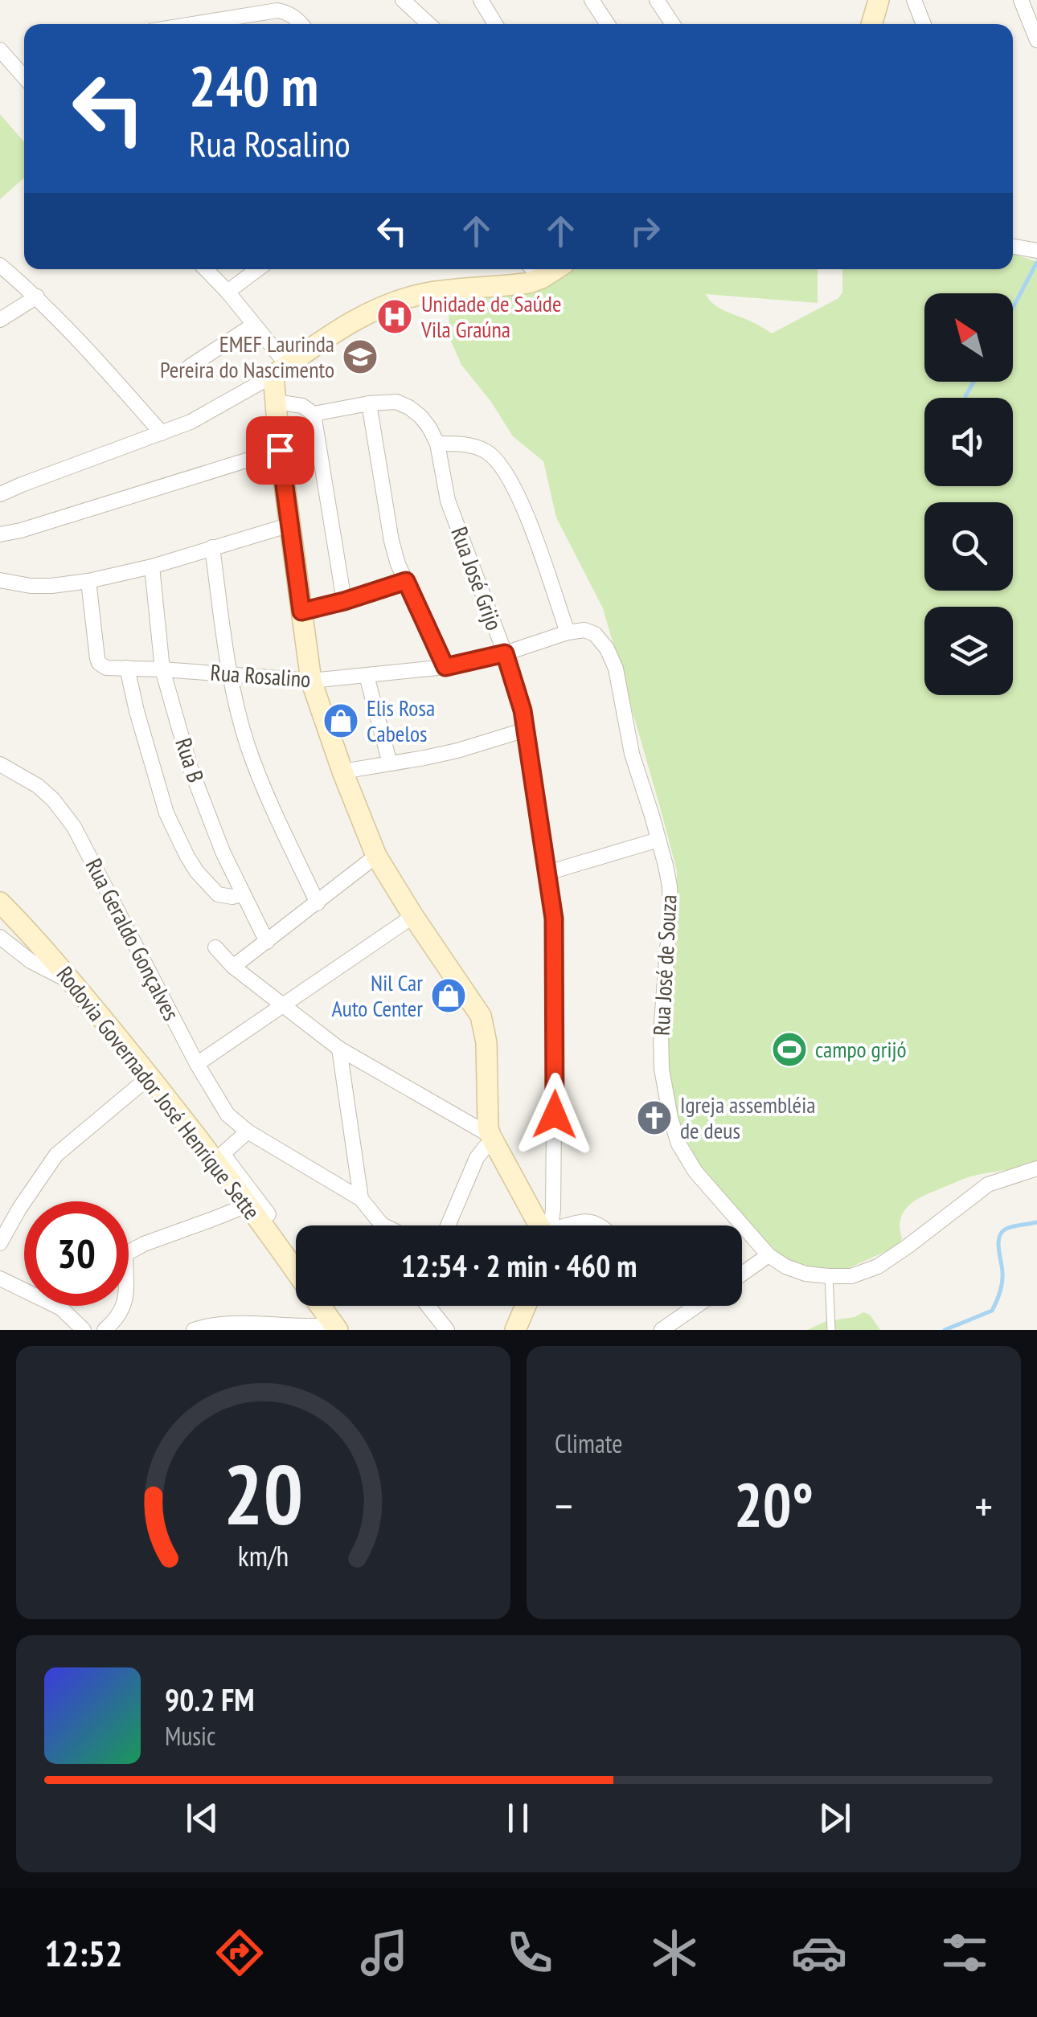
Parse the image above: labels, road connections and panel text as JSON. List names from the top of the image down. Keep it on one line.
{"streets":{"street":["Rua José Grijo","Rua Rosalino","Rua B","Rua Geraldo Gonçalves","Rua José de Souza","Rodovia Governador José Henrique Sette"]},"crossings":[["Rua José Grijo","Rua Rosalino"],["Rua Rosalino","Rua B"]],"places":{"hospital":["Unidade de Saúde Vila Graúna"],"school or university":["EMEF Laurinda Pereira do Nascimento"],"shop":["Elis Rosa Cabelos","Nil Car Auto Center"],"sports":["campo grijó"],"church":["Igreja assembléia de deus"]},"north":"top left","page":{"turn":["240 m","Rua Rosalino"],"limit":"30","trip":"12:54 · 2 min · 460 m","tile":"Climate","heat":["−","20°","+"],"song":["90.2 FM","Music"],"tabs":"12:52","gauge":["20","km/h"]}}
